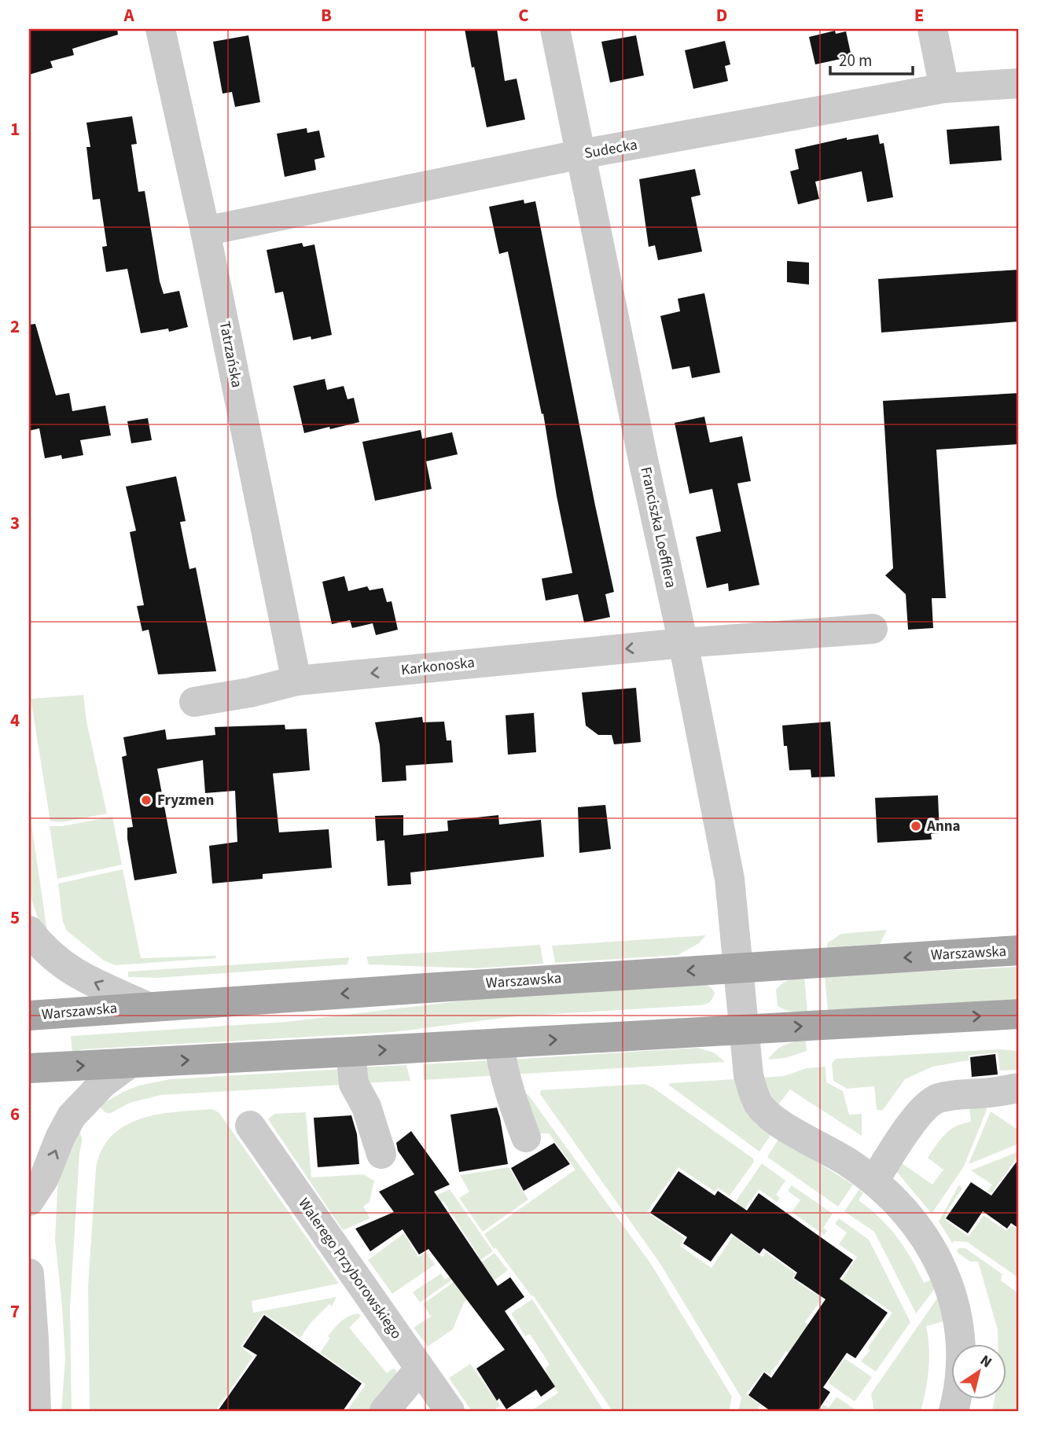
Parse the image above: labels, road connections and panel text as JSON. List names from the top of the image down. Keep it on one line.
{"streets":{"main road":["Warszawska"],"street":["Sudecka","Tatrzańska","Franciszka Loefflera","Karkonoska","Walerego Przyborowskiego"]},"crossings":[["Sudecka","Tatrzańska"],["Sudecka","Franciszka Loefflera"],["Tatrzańska","Karkonoska"],["Franciszka Loefflera","Karkonoska"],["Franciszka Loefflera","Warszawska"]],"one_way":["Karkonoska"],"places":["Fryzmen","Anna"],"scale_bar":"20 m","north":"top right","grid":{"columns":["A","B","C","D","E"],"rows":["1","2","3","4","5","6","7"]}}
